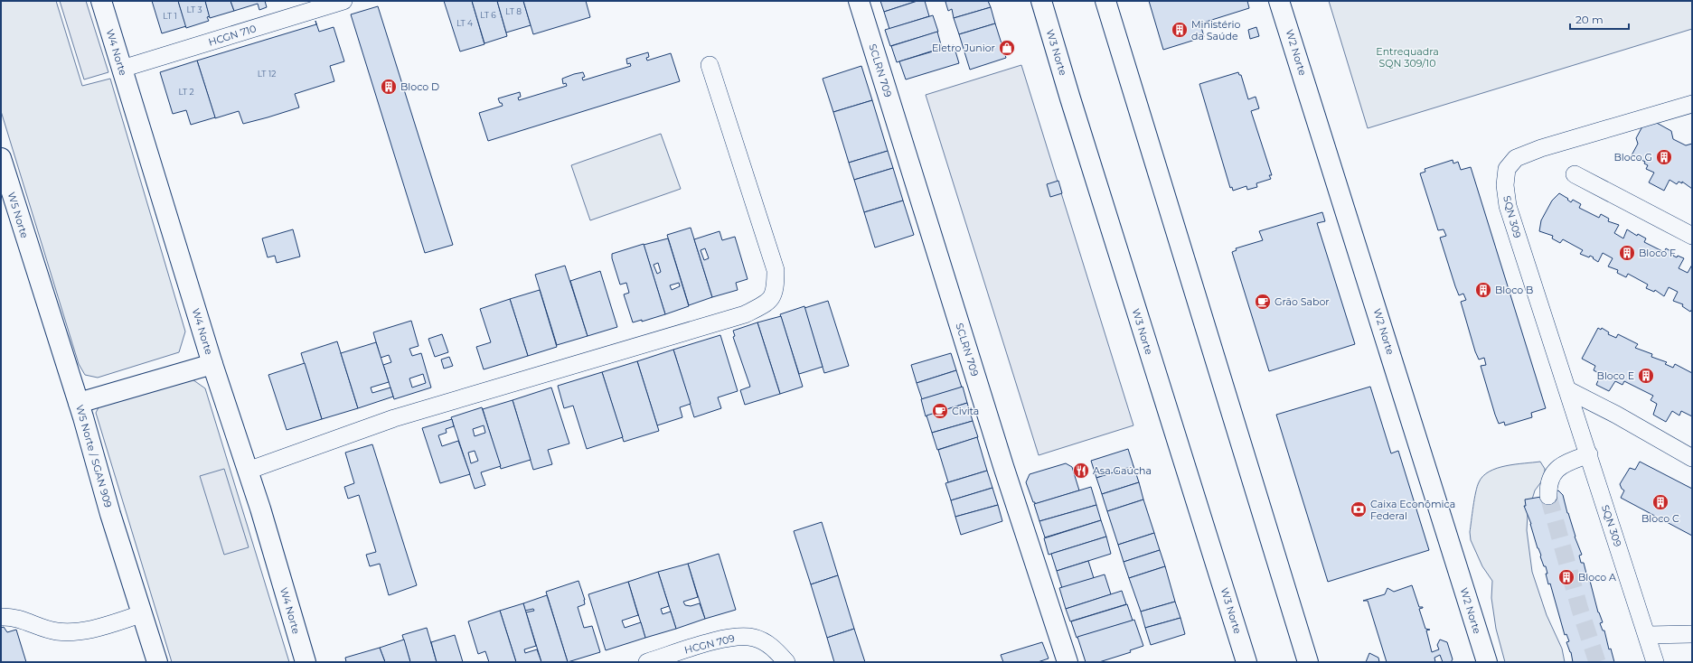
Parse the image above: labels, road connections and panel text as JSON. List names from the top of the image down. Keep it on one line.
{"streets":{"main road":["W4 Norte","W3 Norte","W2 Norte","SCLRN 709","W5 Norte","W5 Norte / SGAN 909"],"street":["HCGN 710","SQN 309","HCGN 709"]},"crossings":[["HCGN 710","W4 Norte"],["W5 Norte","W5 Norte / SGAN 909"]],"parks":["Entrequadra SQN 309/10"],"places":{"building":["Ministério da Saúde","Bloco D","Bloco G","Bloco F","Bloco B","Bloco E","Bloco C","Bloco A"],"shop":["Eletro Junior"],"cafe":["Grão Sabor","Civita"],"restaurant":["Asa Gaúcha"],"bank":["Caixa Econômica Federal"]},"house_numbers":["LT 3","LT 8","LT 6","LT 1","LT 4","LT 12","LT 2"],"scale_bar":"20 m"}
